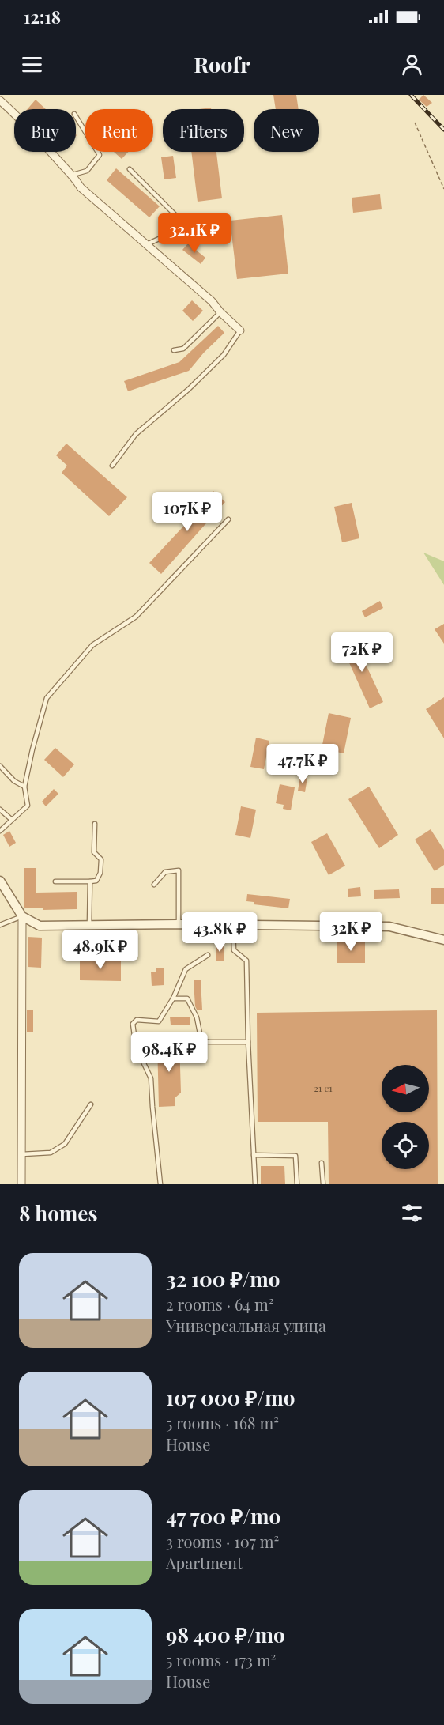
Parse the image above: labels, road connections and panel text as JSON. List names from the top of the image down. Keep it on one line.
{"house_numbers":["21 с1"],"north":"left","page":{"status":"12:18","header":"Roofr","chip":["Buy","Rent","Filters","New"],"price":["32.1K ₽","107K ₽","72K ₽","47.7K ₽","32K ₽","43.8K ₽","48.9K ₽","98.4K ₽"],"heading":"8 homes","list":[{"name":"32 100 ₽/mo","note":"2 rooms · 64 m² · Универсальная улица"},{"name":"107 000 ₽/mo","note":"5 rooms · 168 m² · House"},{"name":"47 700 ₽/mo","note":"3 rooms · 107 m² · Apartment"},{"name":"98 400 ₽/mo","note":"5 rooms · 173 m² · House"}]}}
